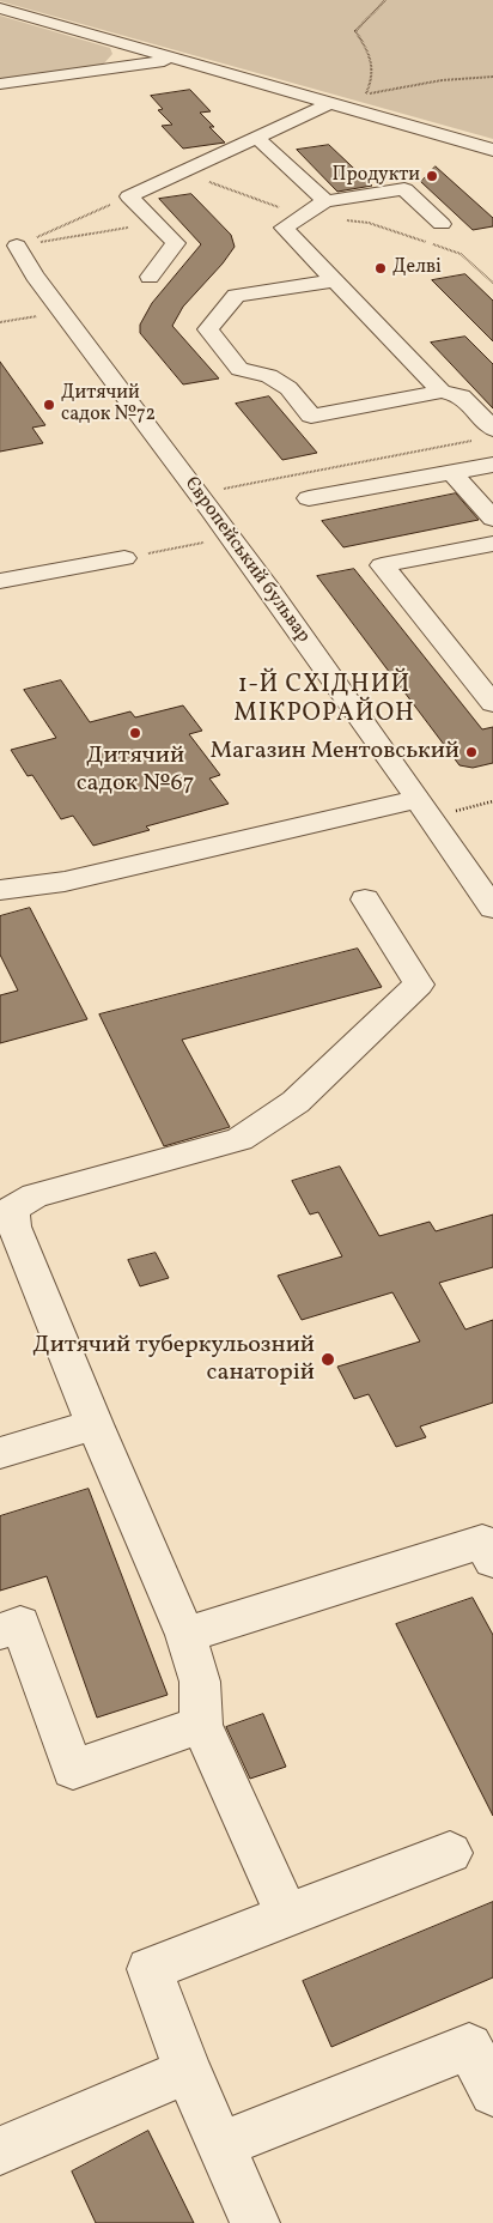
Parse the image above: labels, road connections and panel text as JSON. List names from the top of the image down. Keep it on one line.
{"streets":{"street":["Європейський бульвар"]},"districts":["1-Й СХІДНИЙ МІКРОРАЙОН"],"places":["Продукти","Делві","Дитячий садок №72","Дитячий садок №67","Магазин Ментовський","Дитячий туберкульозний санаторій"]}
